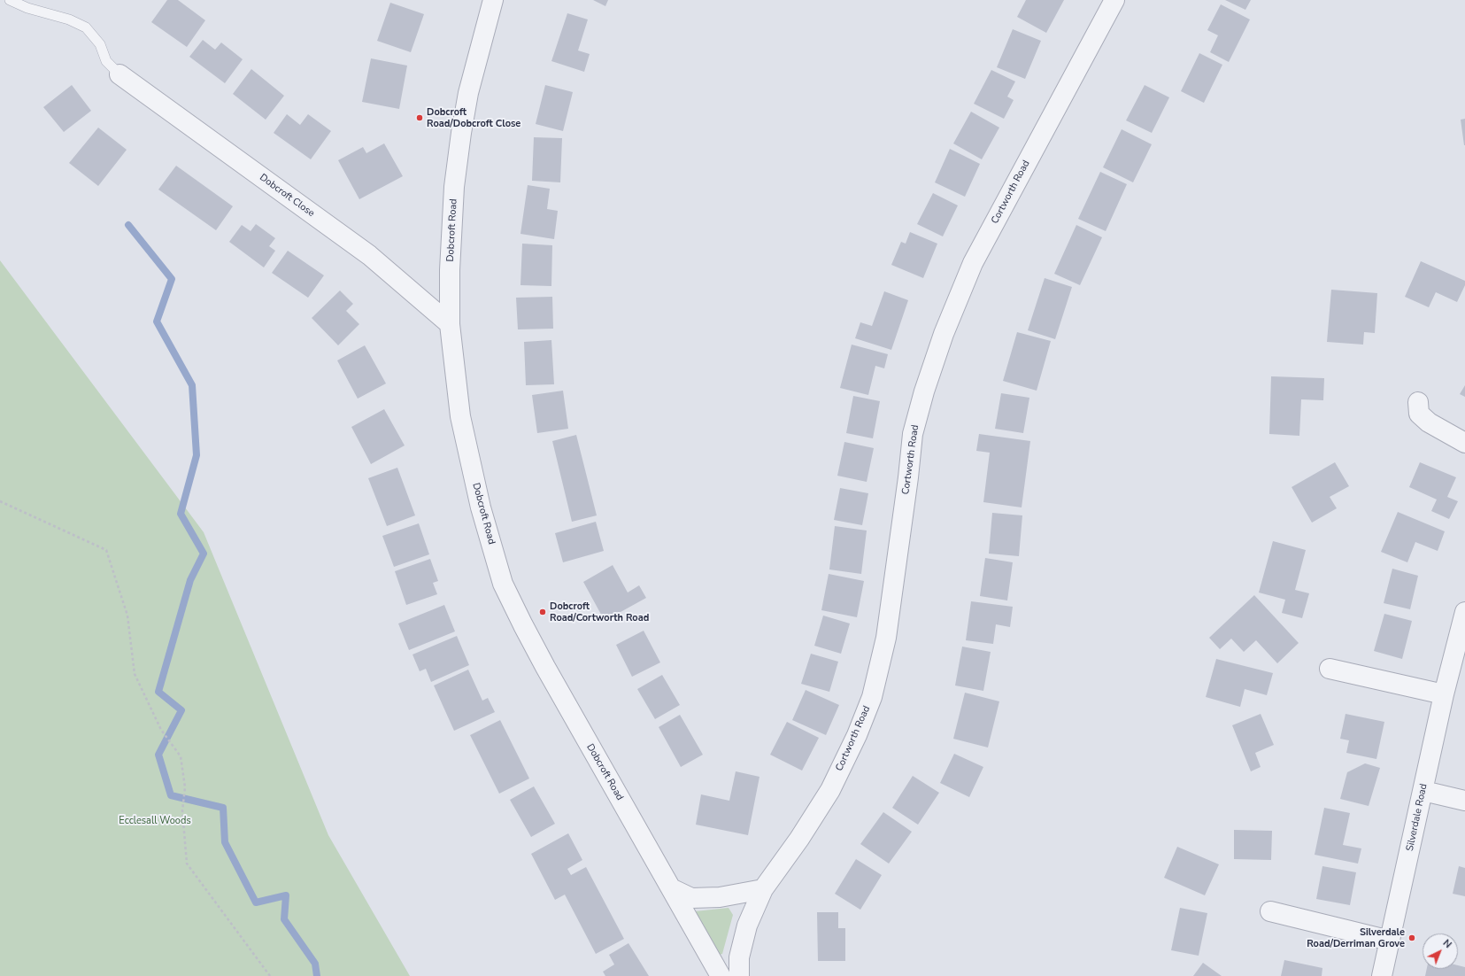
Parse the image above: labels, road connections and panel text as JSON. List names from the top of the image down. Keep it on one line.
{"streets":{"street":["Cortworth Road","Dobcroft Close","Dobcroft Road","Silverdale Road"]},"crossings":[["Dobcroft Close","Dobcroft Road"]],"parks":["Ecclesall Woods"],"places":["Dobcroft Road/Dobcroft Close","Dobcroft Road/Cortworth Road","Silverdale Road/Derriman Grove"],"north":"top right"}
